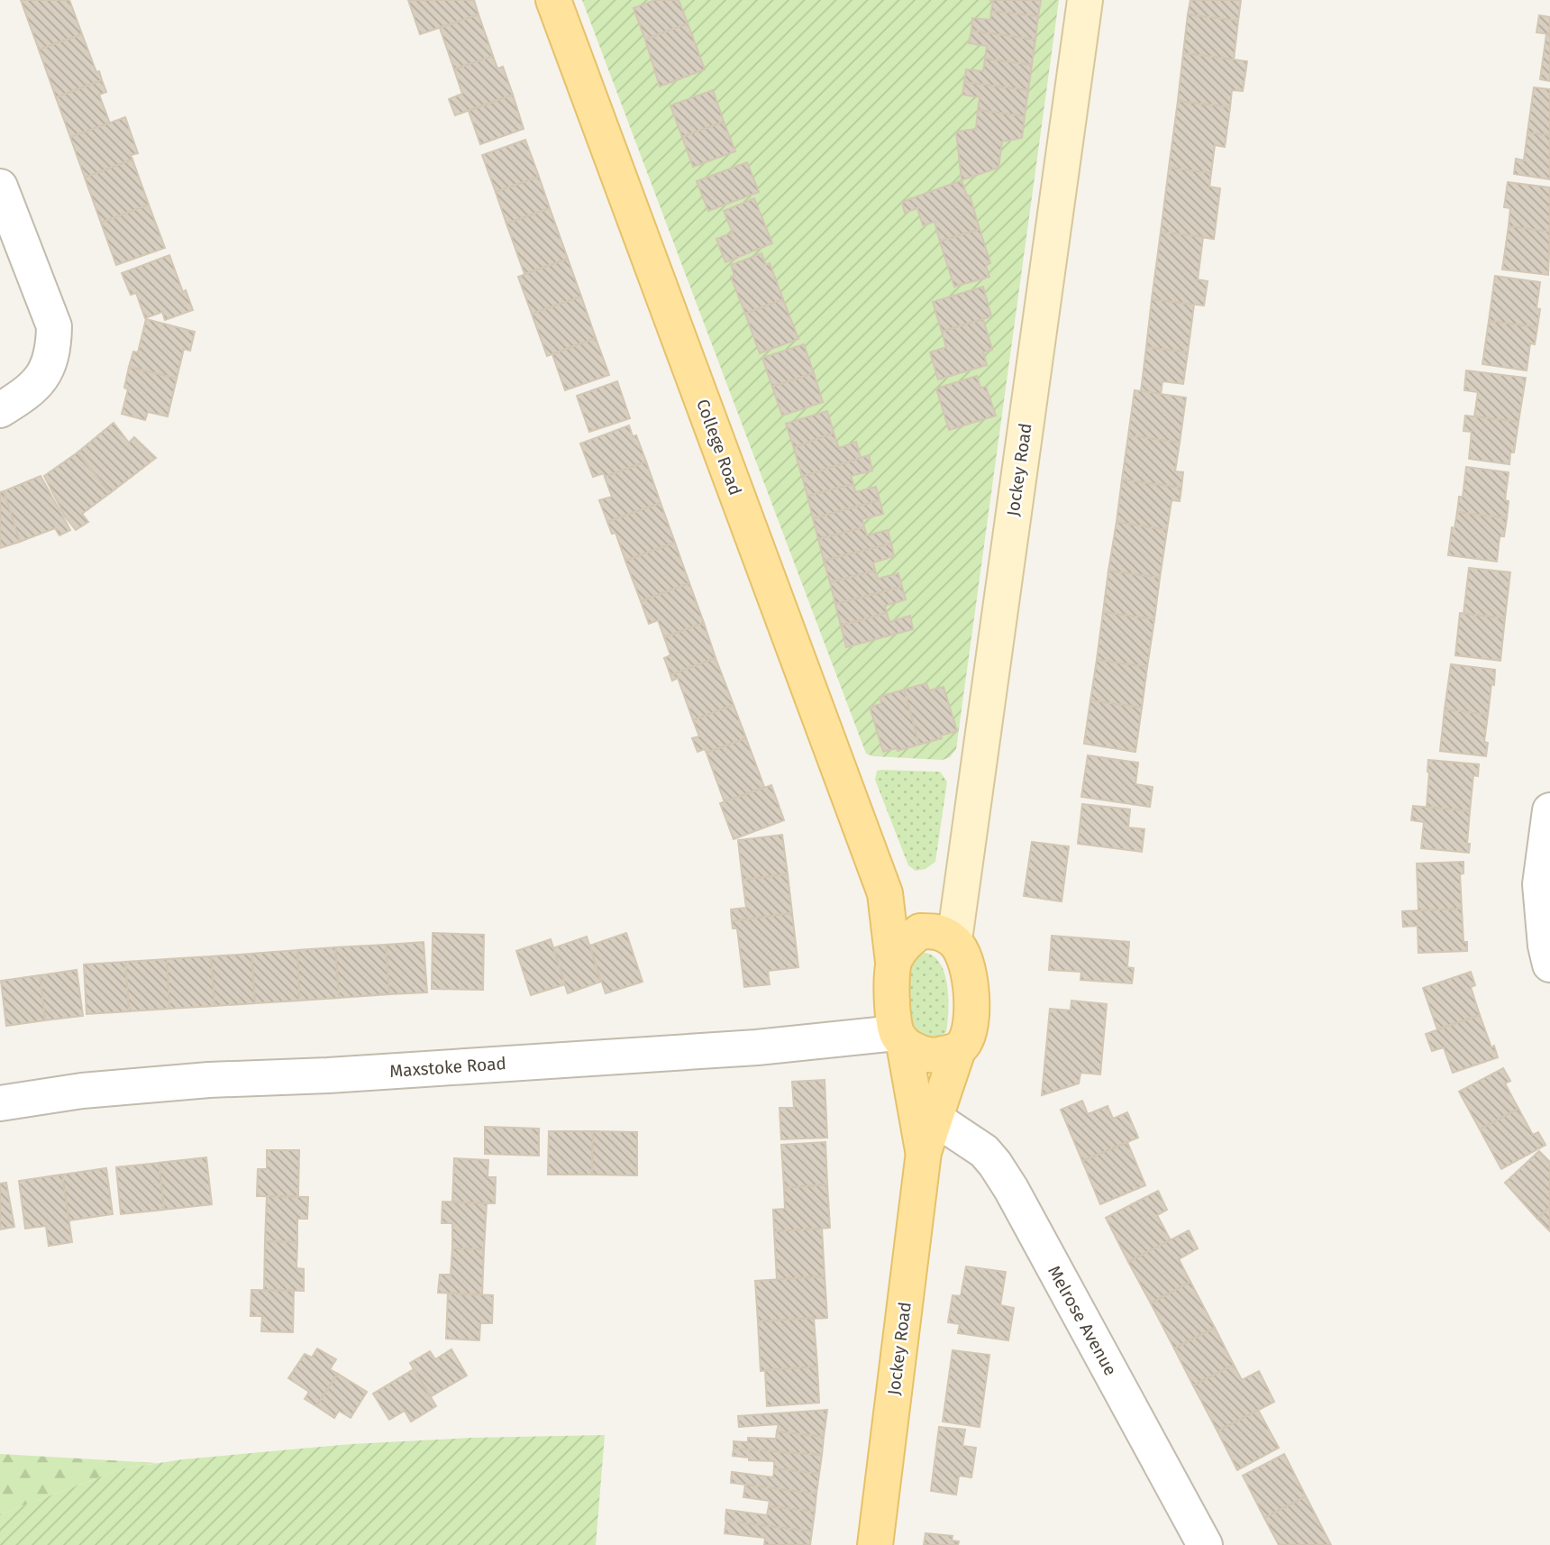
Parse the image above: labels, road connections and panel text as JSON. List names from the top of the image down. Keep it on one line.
{"streets":{"main road":["College Road","Jockey Road"],"street":["Maxstoke Road","Melrose Avenue"]},"crossings":[["College Road","Jockey Road"],["College Road","Maxstoke Road"],["Jockey Road","Maxstoke Road"],["Jockey Road","Melrose Avenue"]]}
